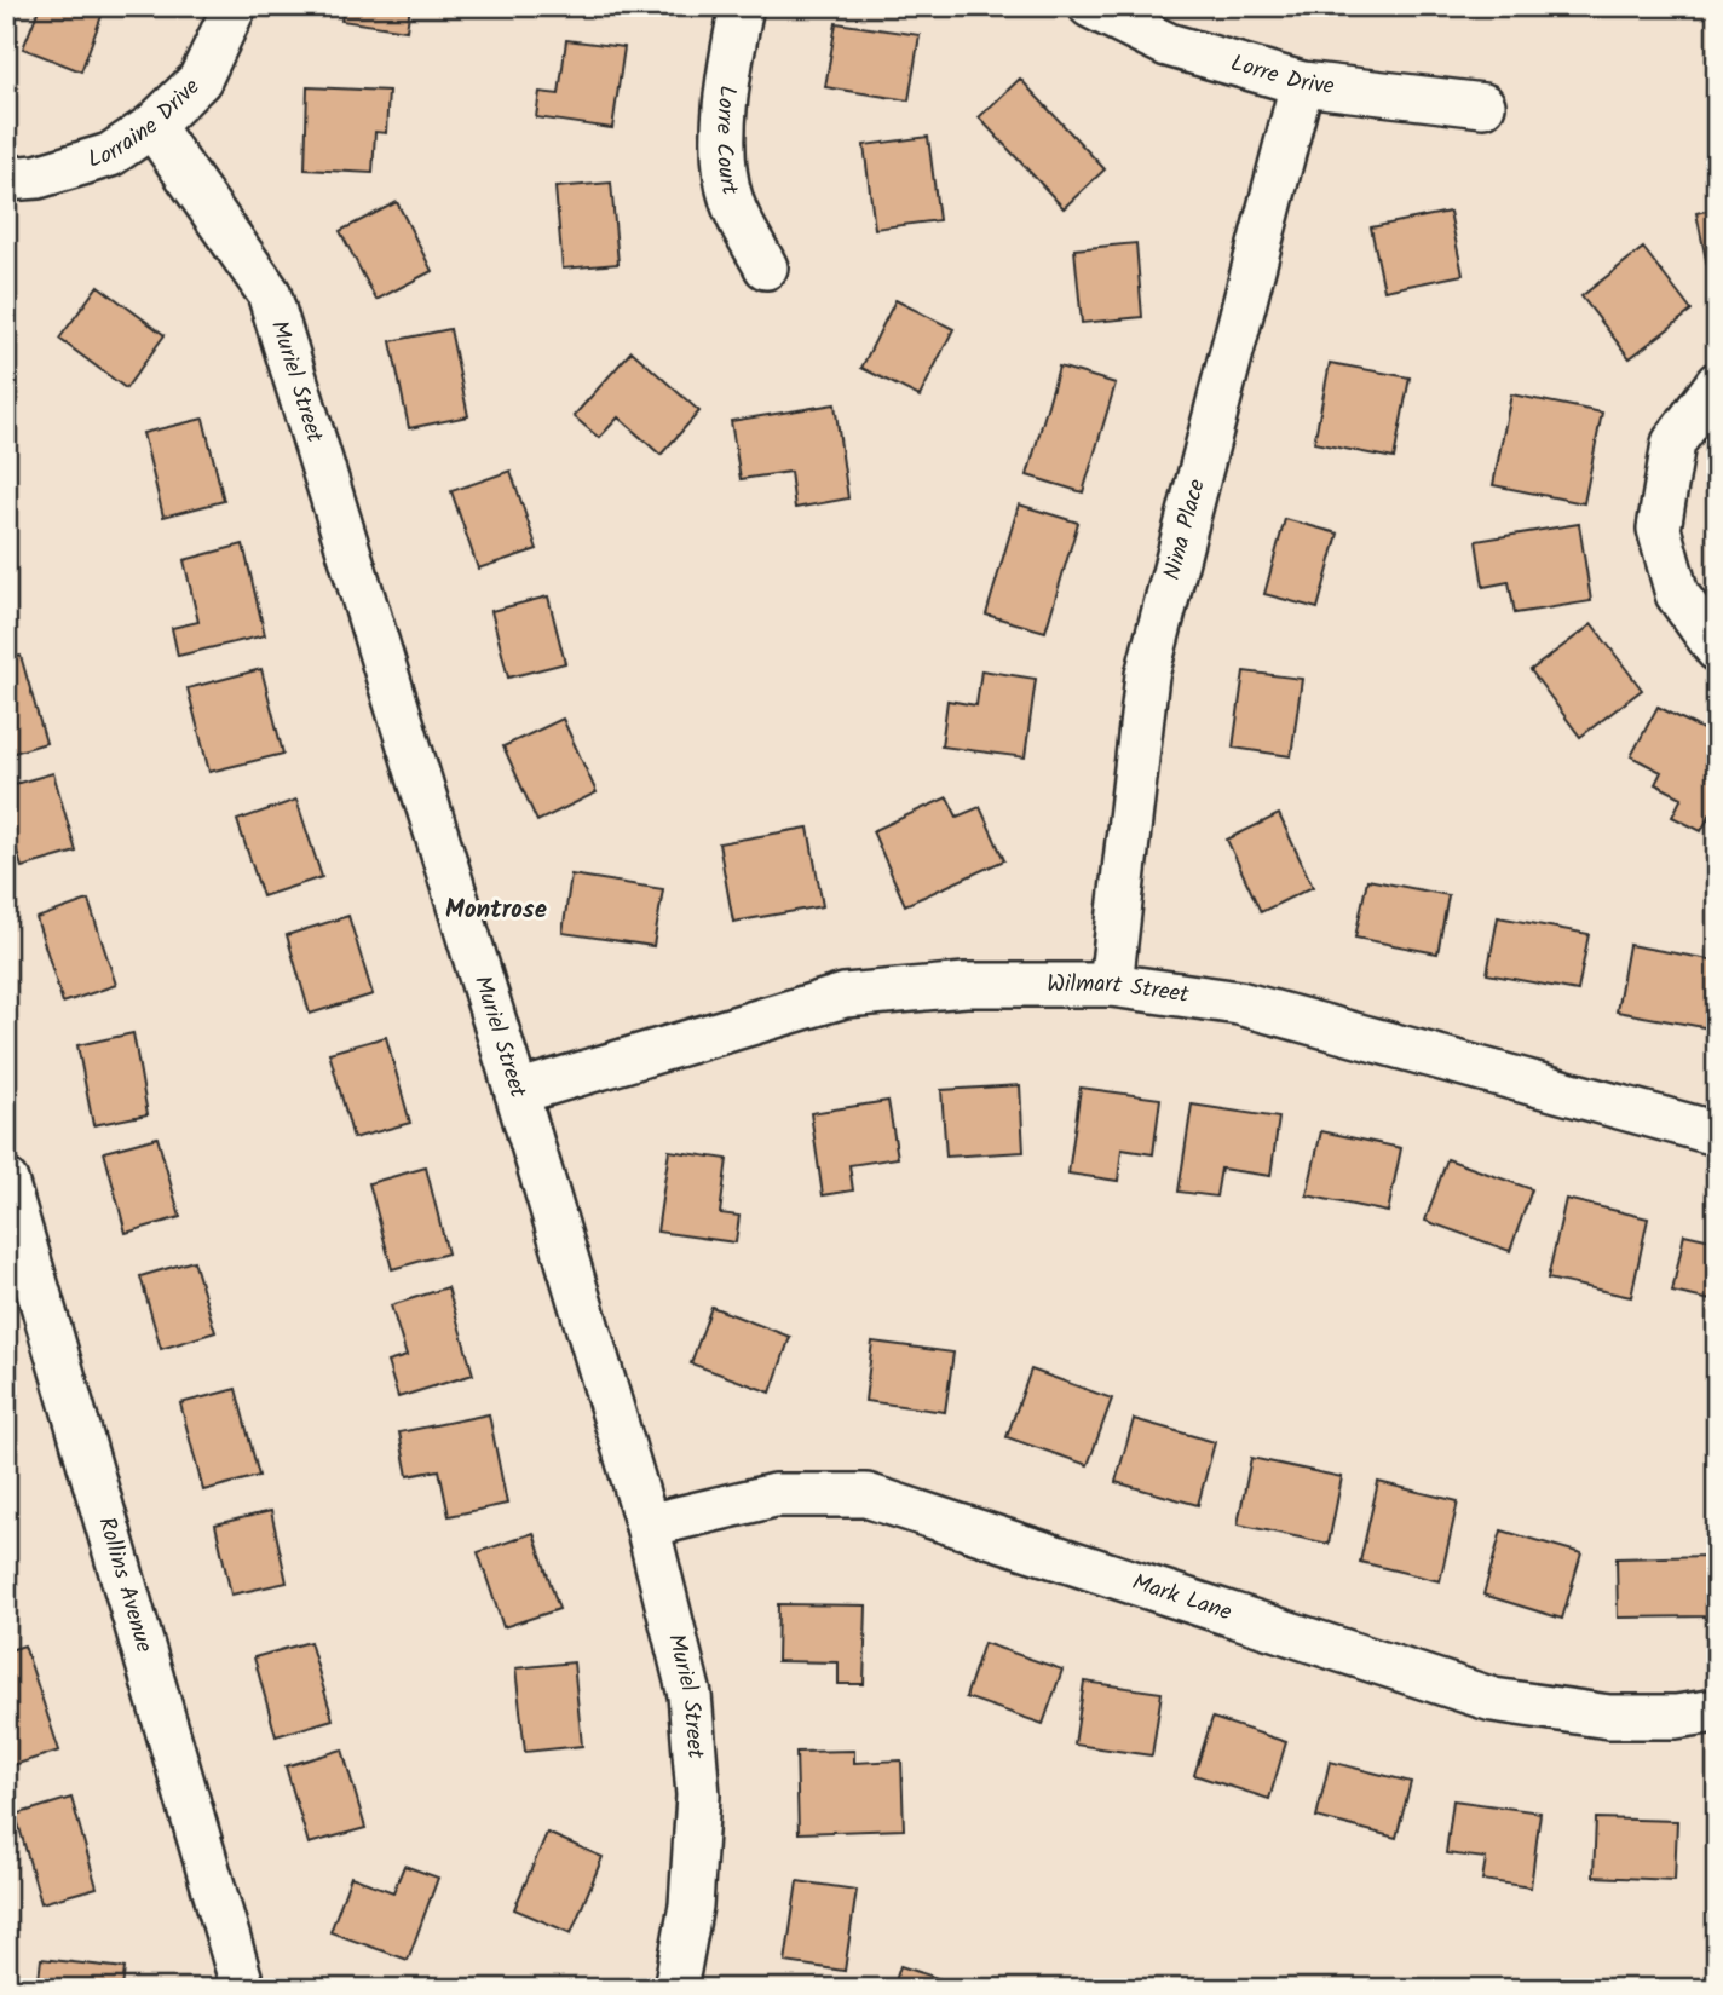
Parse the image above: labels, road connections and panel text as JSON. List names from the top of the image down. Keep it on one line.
{"streets":{"street":["Lorre Drive","Lorraine Drive","Lorre Court","Muriel Street","Nina Place","Wilmart Street","Rollins Avenue","Mark Lane"]},"crossings":[["Lorre Drive","Nina Place"],["Lorraine Drive","Muriel Street"],["Muriel Street","Wilmart Street"],["Muriel Street","Mark Lane"],["Nina Place","Wilmart Street"]],"districts":["Montrose"]}
